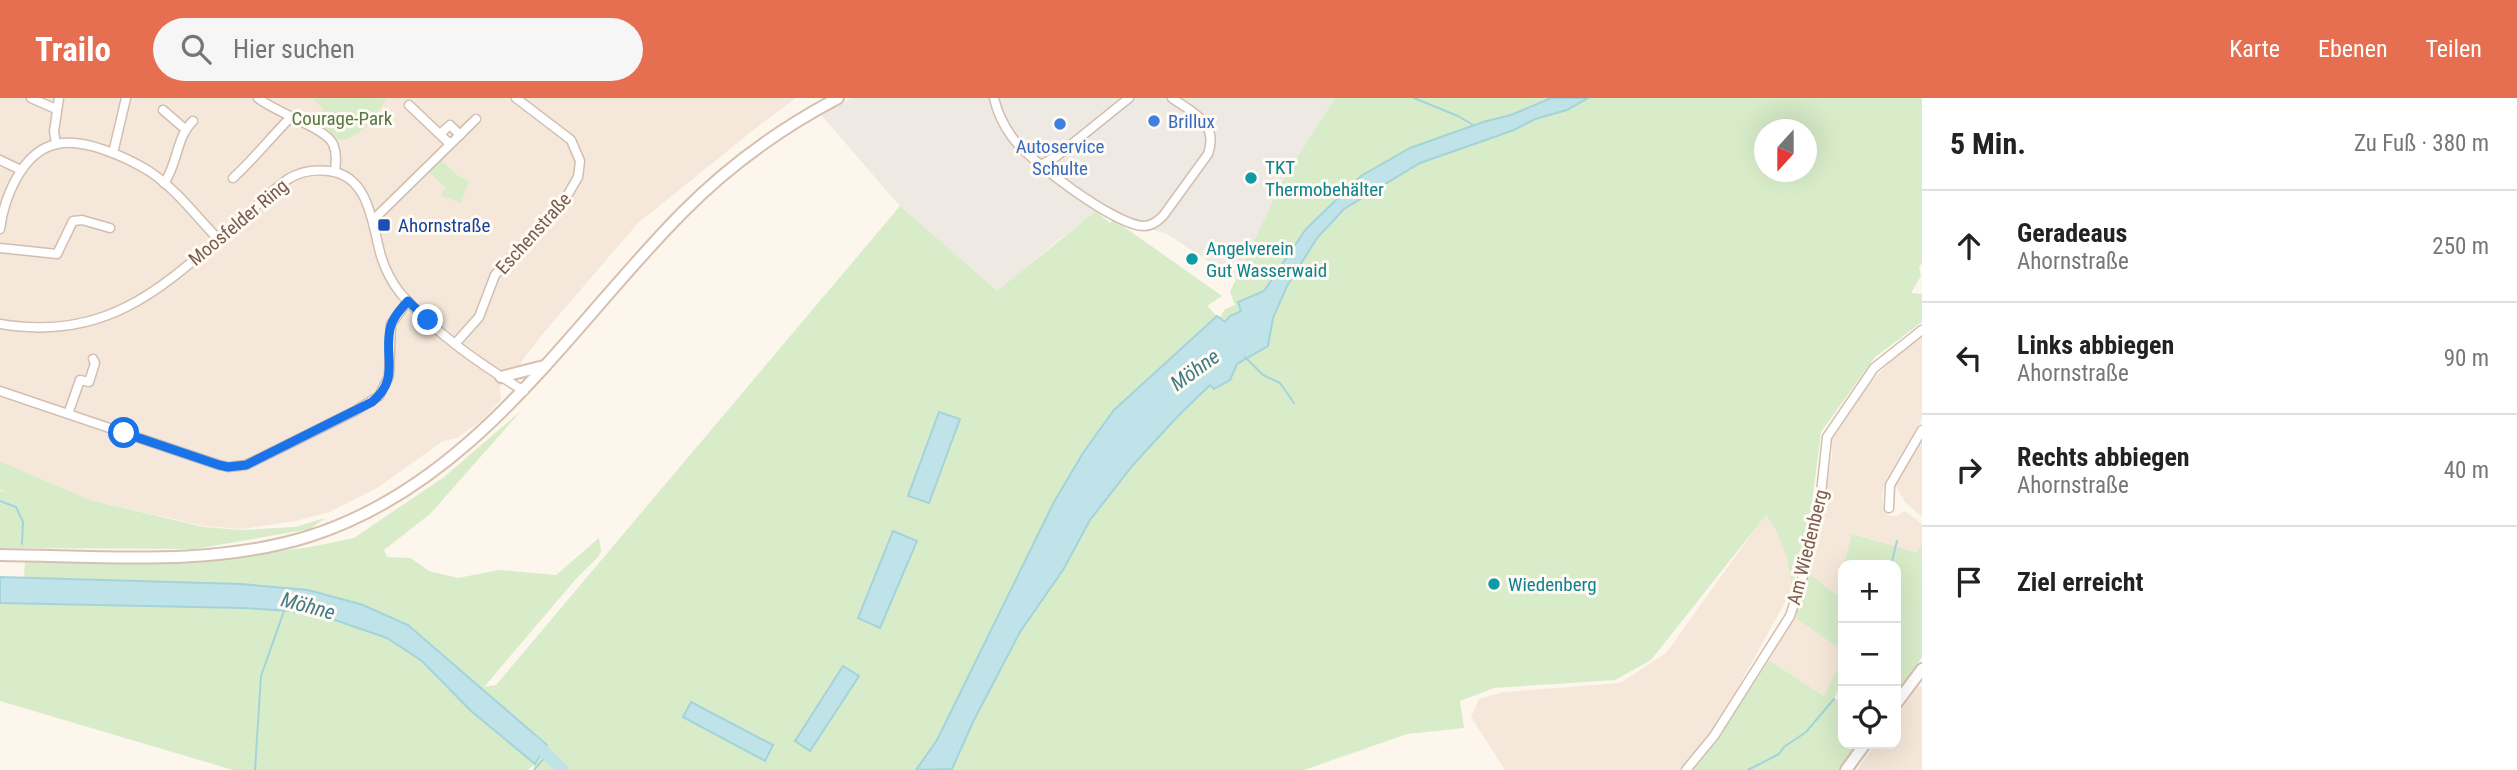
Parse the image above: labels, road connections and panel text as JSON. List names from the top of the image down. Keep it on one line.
{"streets":{"street":["Moosfelder Ring","Eschenstraße","Am Wiedenberg"]},"water":["Möhne"],"parks":["Courage-Park"],"places":{"other":["Brillux","Autoservice Schulte","TKT Thermobehälter","Angelverein Gut Wasserwaid","Wiedenberg"],"transit":["Ahornstraße"]},"north":"bottom","page":{"header":"Trailo","search":"Hier suchen","nav":["Karte","Ebenen","Teilen"],"heading":["5 Min.","Zu Fuß · 380 m"],"list":[["Geradeaus","Ahornstraße","250 m"],["Links abbiegen","Ahornstraße","90 m"],["Rechts abbiegen","Ahornstraße","40 m"],"Ziel erreicht"],"map_buttons":["+","−"]}}
